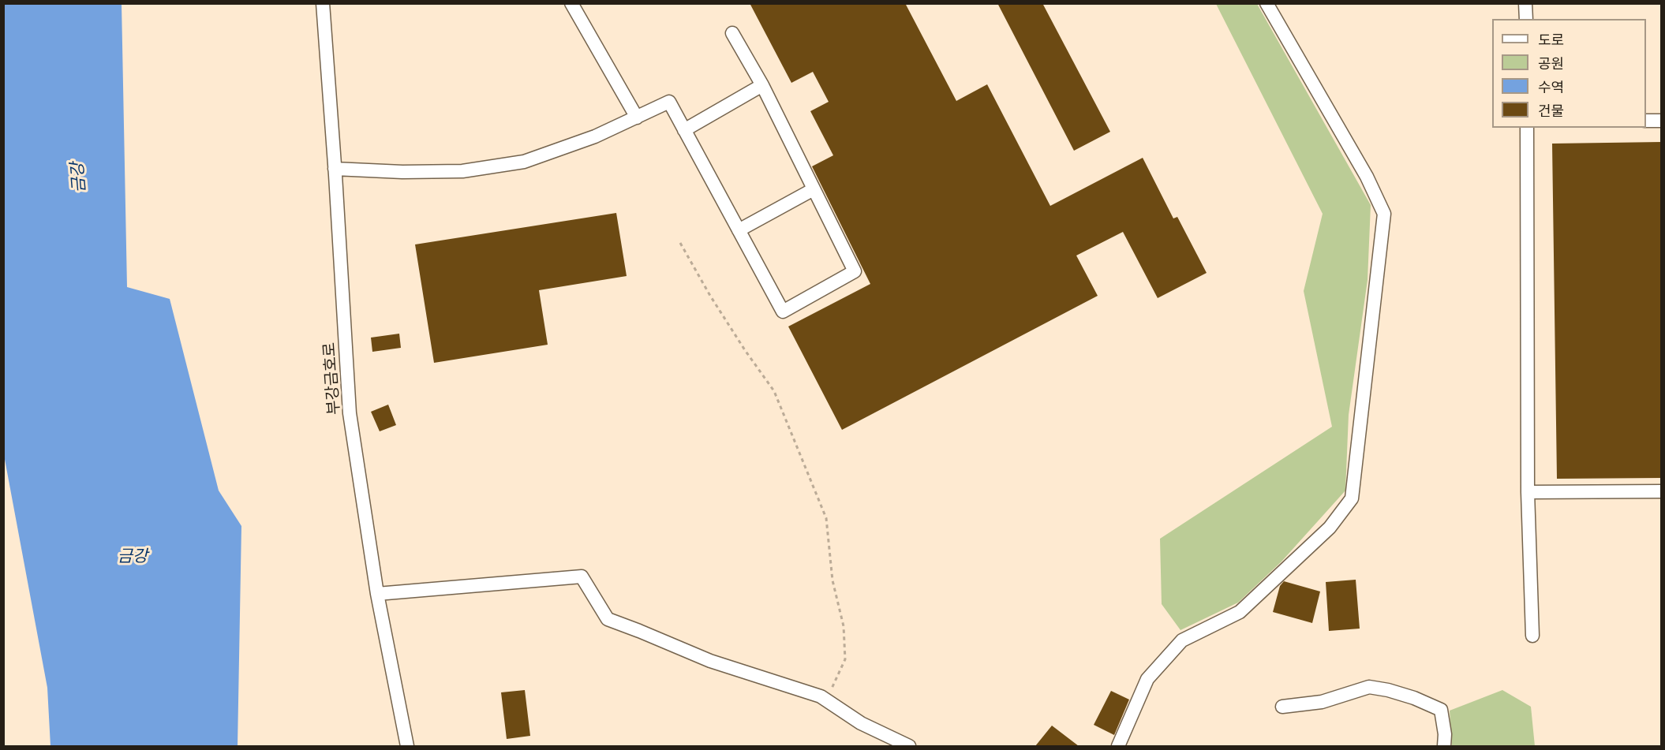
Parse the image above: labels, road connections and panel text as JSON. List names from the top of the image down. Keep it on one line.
{"streets":{"street":["부강금호로"]},"water":["금강"],"legend":["도로","공원","수역","건물"]}
